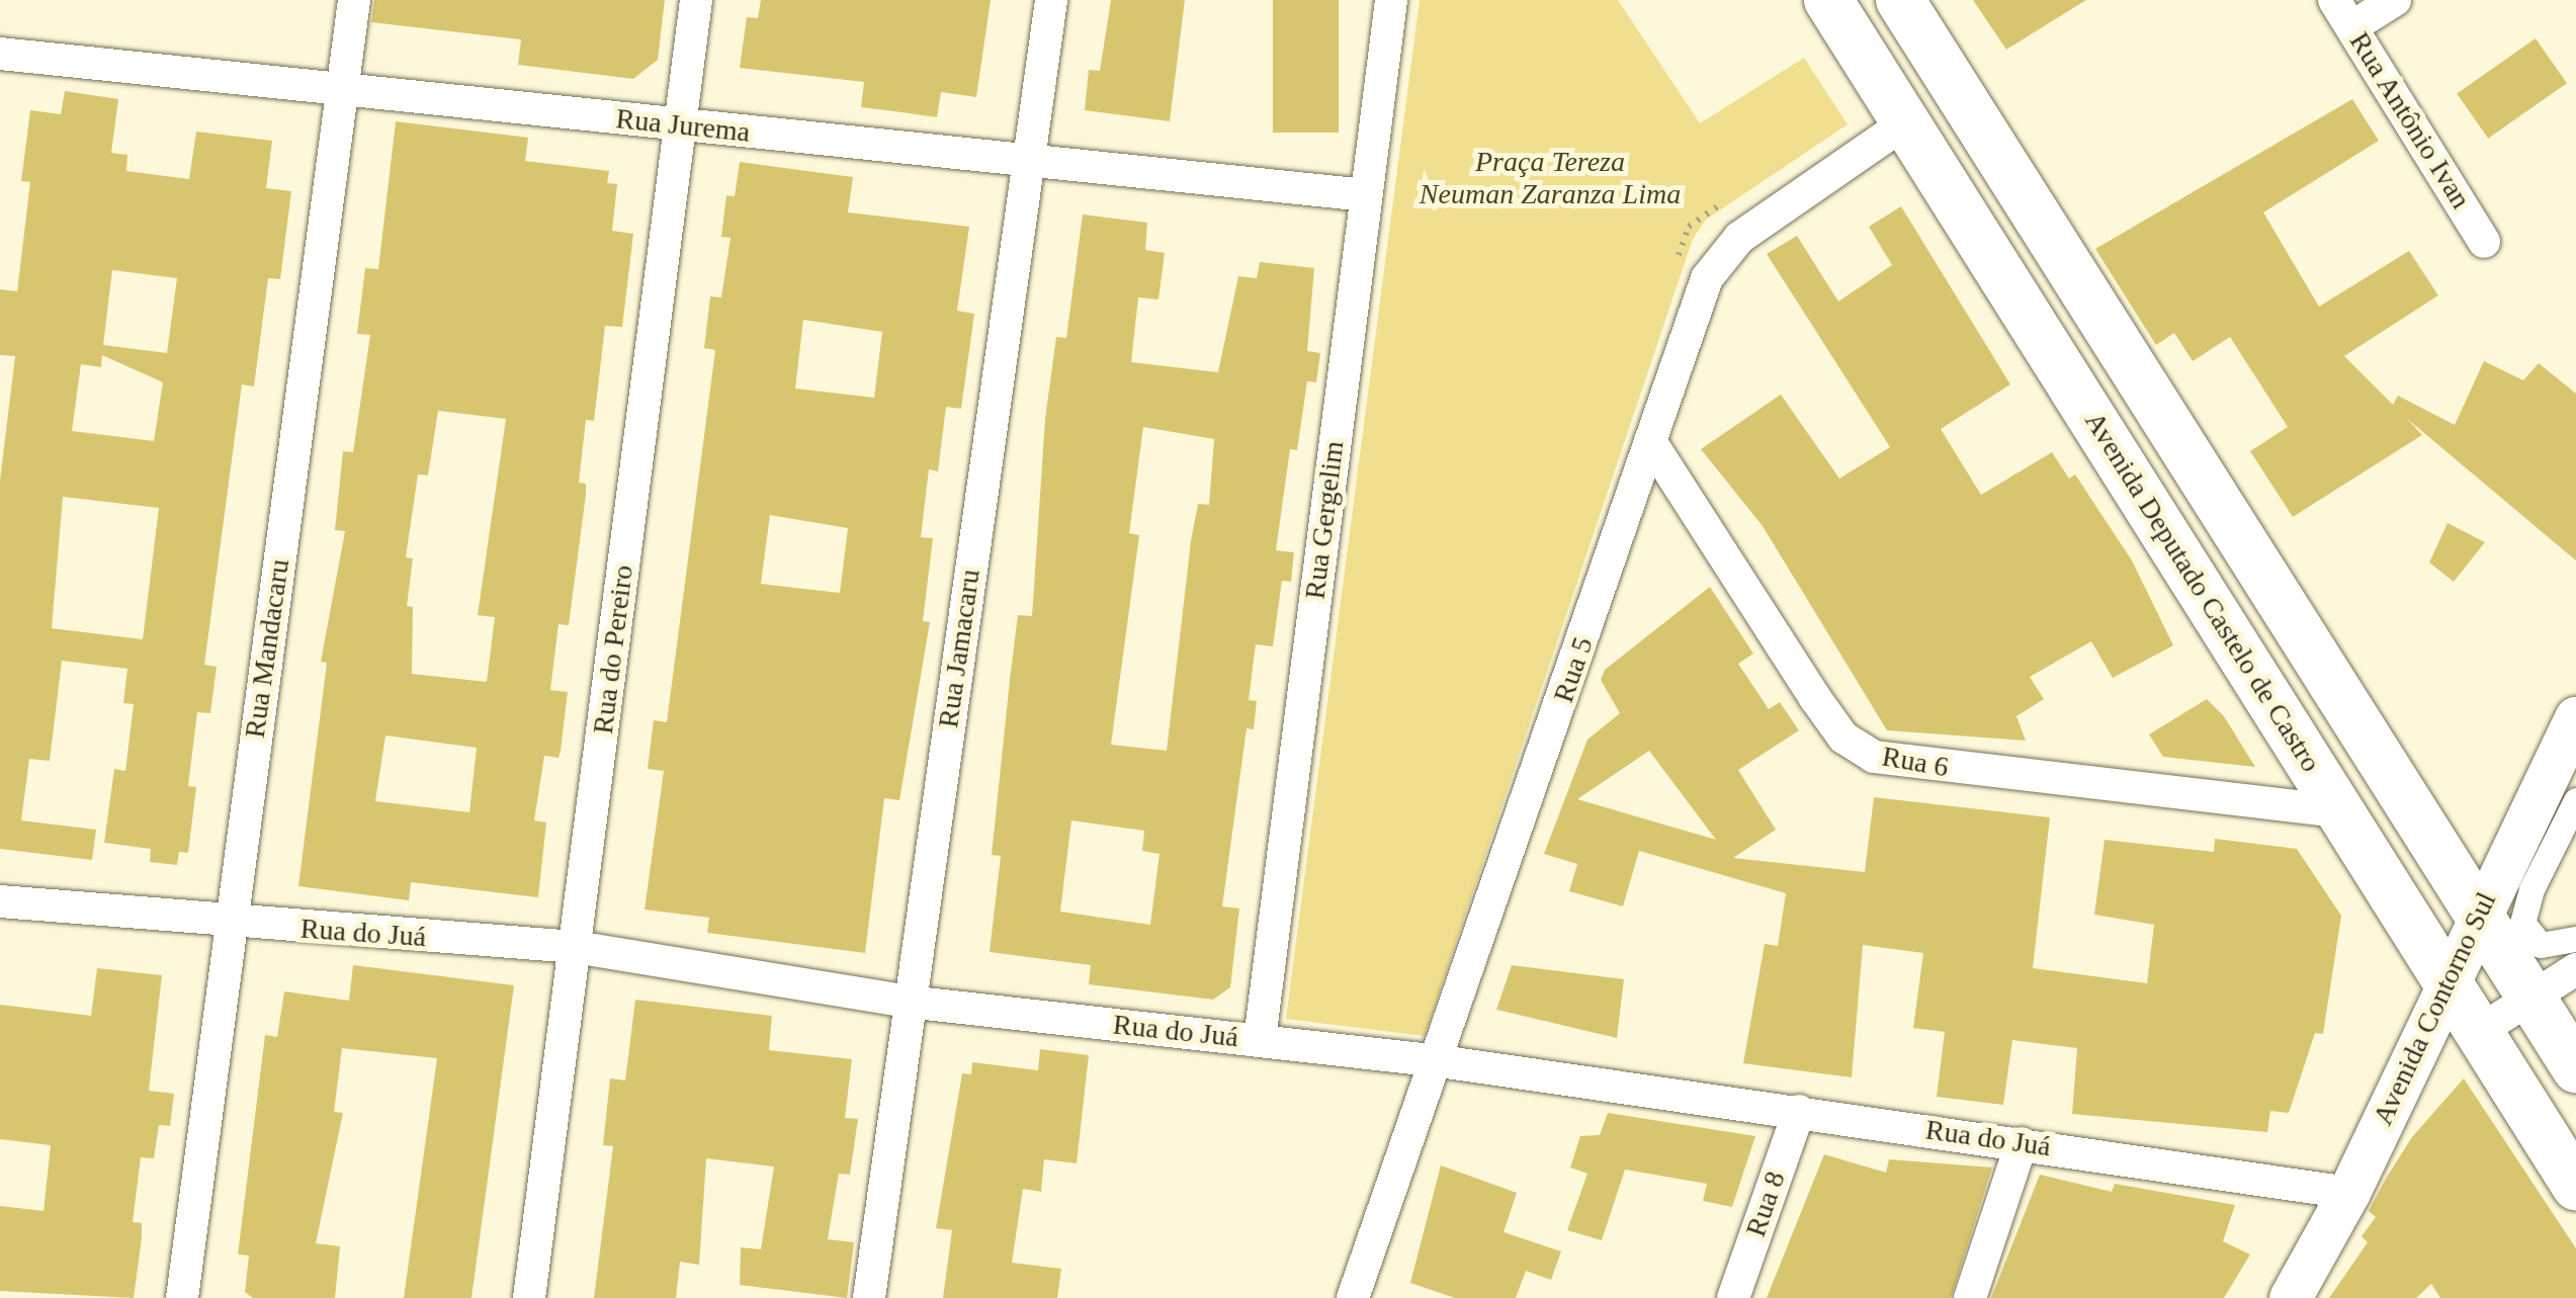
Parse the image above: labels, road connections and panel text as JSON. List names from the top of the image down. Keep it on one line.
{"streets":{"main road":["Avenida Deputado Castelo de Castro"],"street":["Rua Antônio Ivan","Rua Jurema","Rua Gergelim","Rua Mandacaru","Rua Jamacaru","Rua do Pereiro","Rua 5","Rua 6","Rua do Juá","Avenida Contorno Sul","Rua 8"]},"crossings":[["Rua Jurema","Rua Gergelim"],["Rua Jurema","Rua Mandacaru"],["Rua Jurema","Rua Jamacaru"],["Rua Jurema","Rua do Pereiro"],["Rua Gergelim","Rua do Juá"],["Avenida Deputado Castelo de Castro","Rua 5"],["Avenida Deputado Castelo de Castro","Rua 6"],["Avenida Deputado Castelo de Castro","Avenida Contorno Sul"],["Rua Mandacaru","Rua do Juá"],["Rua Jamacaru","Rua do Juá"],["Rua do Pereiro","Rua do Juá"],["Rua 5","Rua 6"],["Rua 5","Rua do Juá"],["Rua do Juá","Avenida Contorno Sul"],["Rua do Juá","Rua 8"]],"parks":["Praça Tereza Neuman Zaranza Lima"]}
